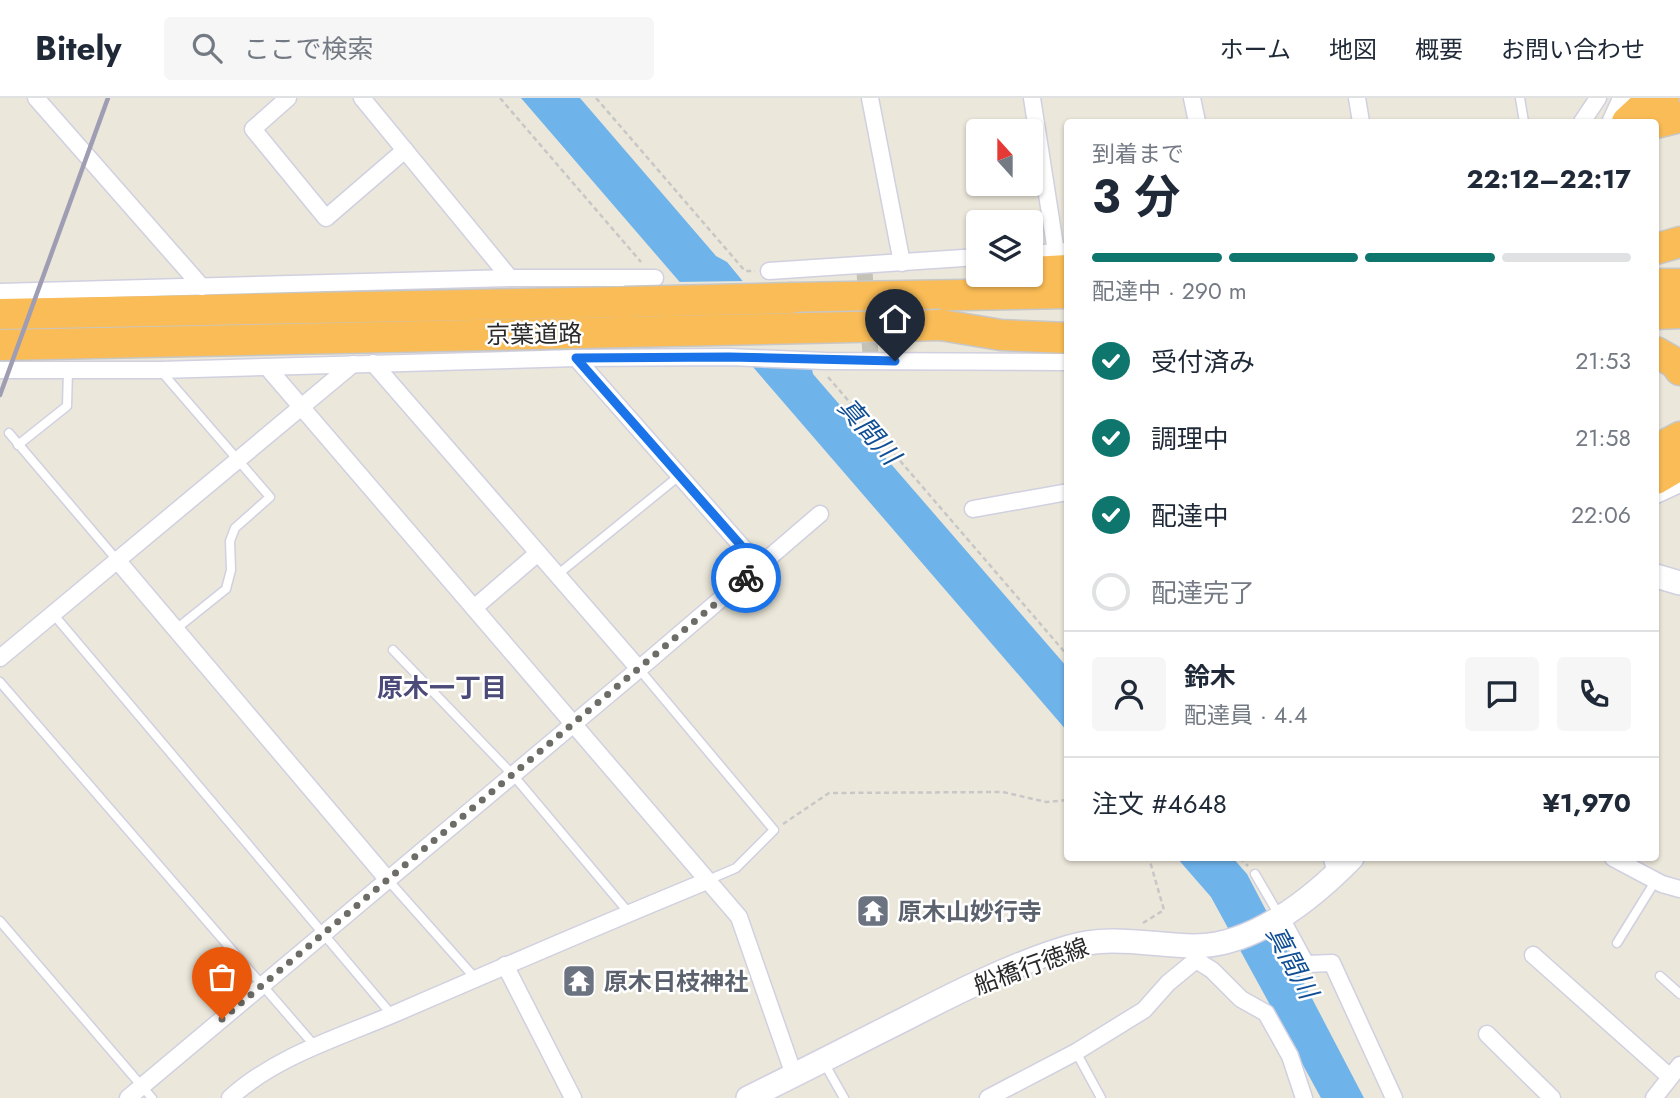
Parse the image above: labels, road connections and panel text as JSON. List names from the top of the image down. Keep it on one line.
{"streets":{"highway":["京葉道路"],"main road":["船橋行徳線"]},"districts":["原木一丁目"],"water":["真間川"],"places":{"temple":["原木山妙行寺","原木日枝神社"]},"north":"top","page":{"header":"Bitely","search":"ここで検索","nav":["ホーム","地図","概要","お問い合わせ"],"heading":["3 分","到着まで","22:12–22:17"],"panel":["鈴木","配達員 · 4.4","注文 #4648","¥1,970"],"bar":"配達中 · 290 m","list":[["受付済み","21:53"],["調理中","21:58"],["配達中","22:06"],"配達完了"]}}
